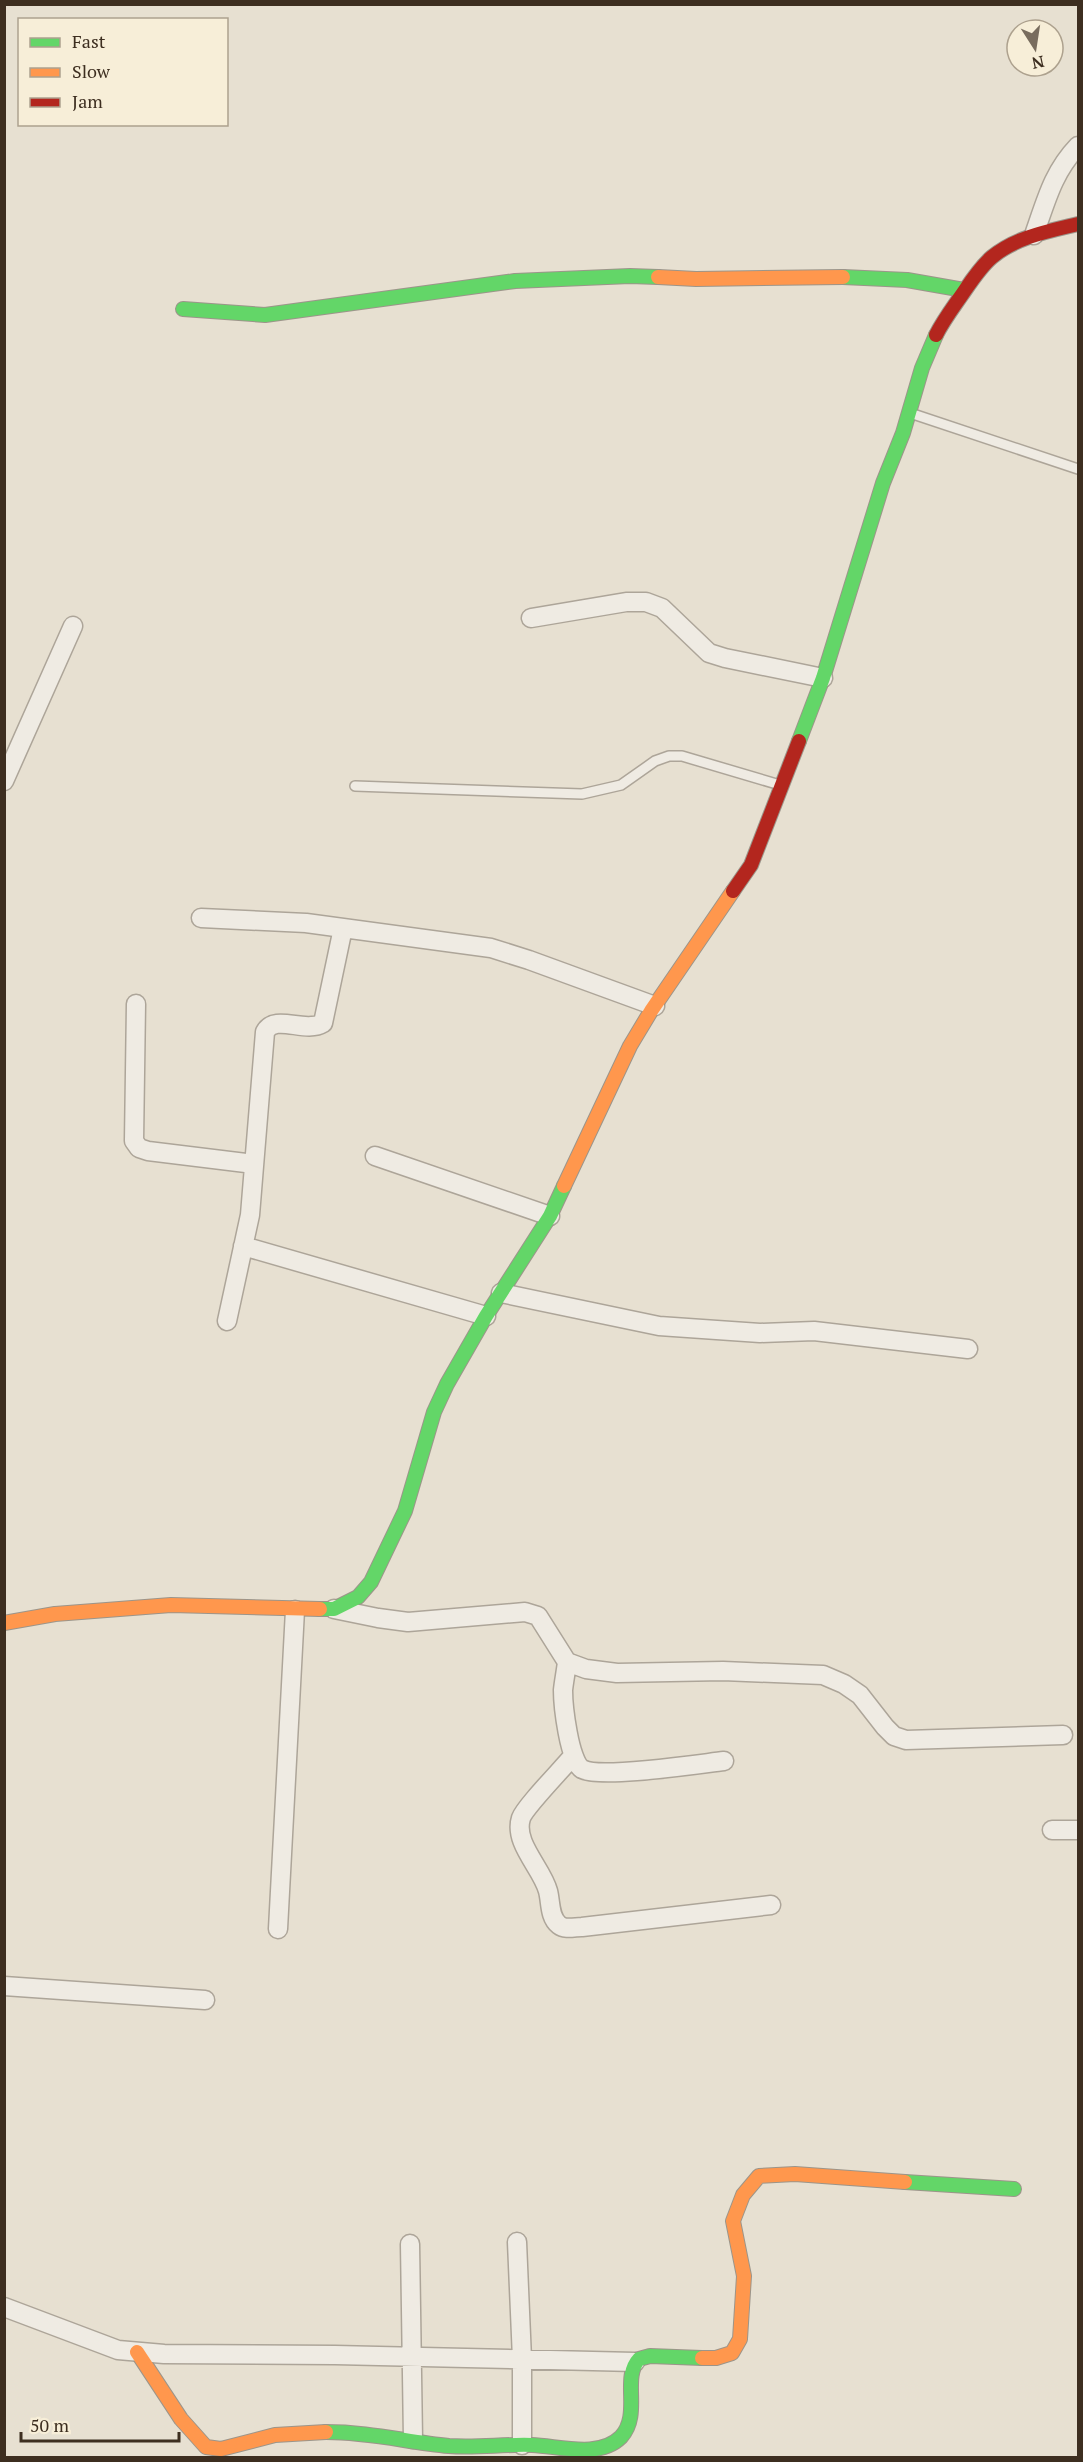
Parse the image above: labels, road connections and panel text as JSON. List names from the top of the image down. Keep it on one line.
{"legend":["Fast","Slow","Jam"],"scale_bar":"50 m","north":"bottom"}
